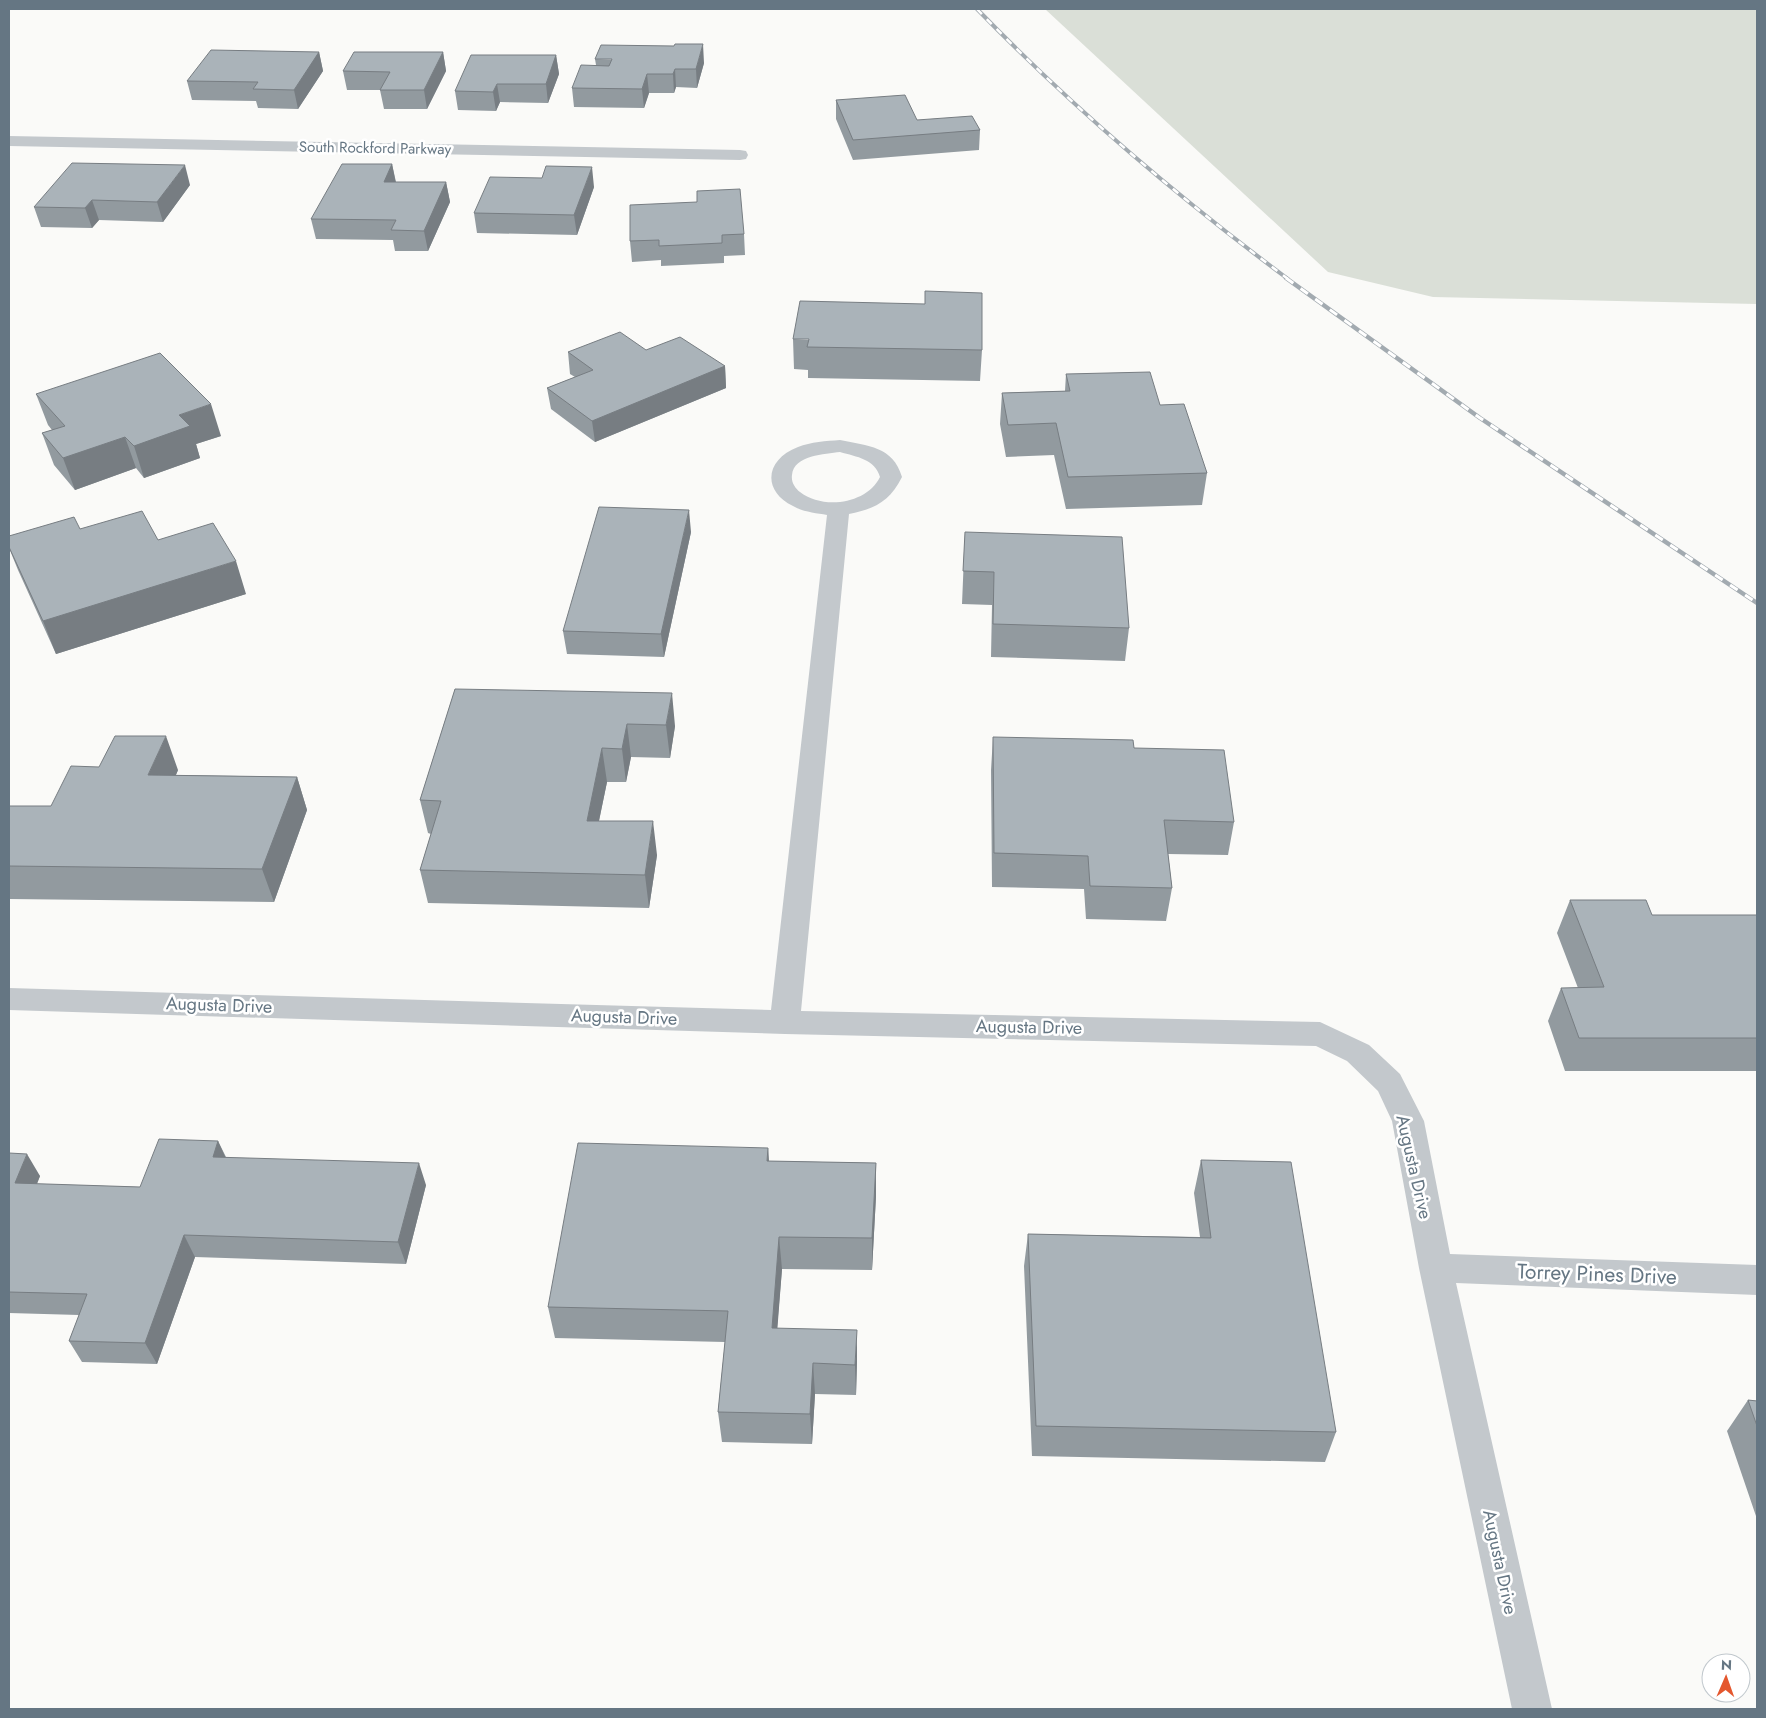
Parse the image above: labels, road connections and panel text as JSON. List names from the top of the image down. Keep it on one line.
{"streets":{"street":["South Rockford Parkway","Augusta Drive","Torrey Pines Drive"]},"crossings":[["Augusta Drive","Torrey Pines Drive"]],"north":"top"}
